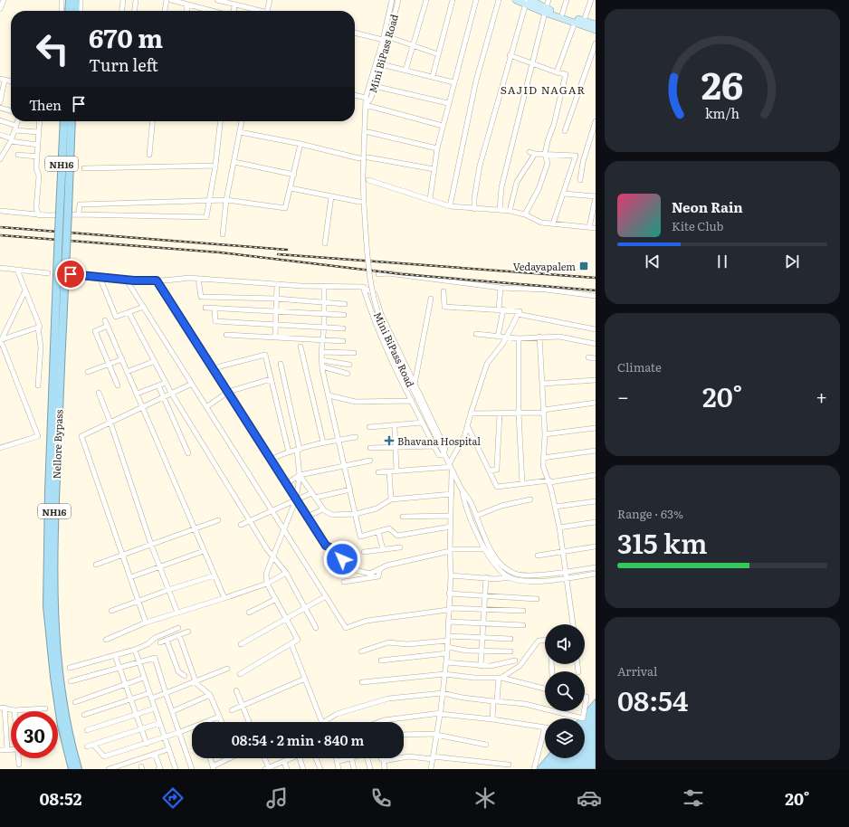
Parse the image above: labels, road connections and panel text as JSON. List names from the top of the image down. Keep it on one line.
{"streets":{"highway":["NH16","Nellore Bypass"],"street":["Mini BiPass Road"]},"districts":["SAJID NAGAR"],"places":{"transit":["Vedayapalem"],"health":["Bhavana Hospital"]},"page":{"turn":["670 m","Turn left"],"then":"Then","song":["Neon Rain","Kite Club"],"tile":["Climate",["Range · 63%","315 km"],["Arrival","08:54"]],"heat":["−","20°","+"],"limit":"30","trip":"08:54 · 2 min · 840 m","tabs":["08:52","20°"],"gauge":["26","km/h"]}}
